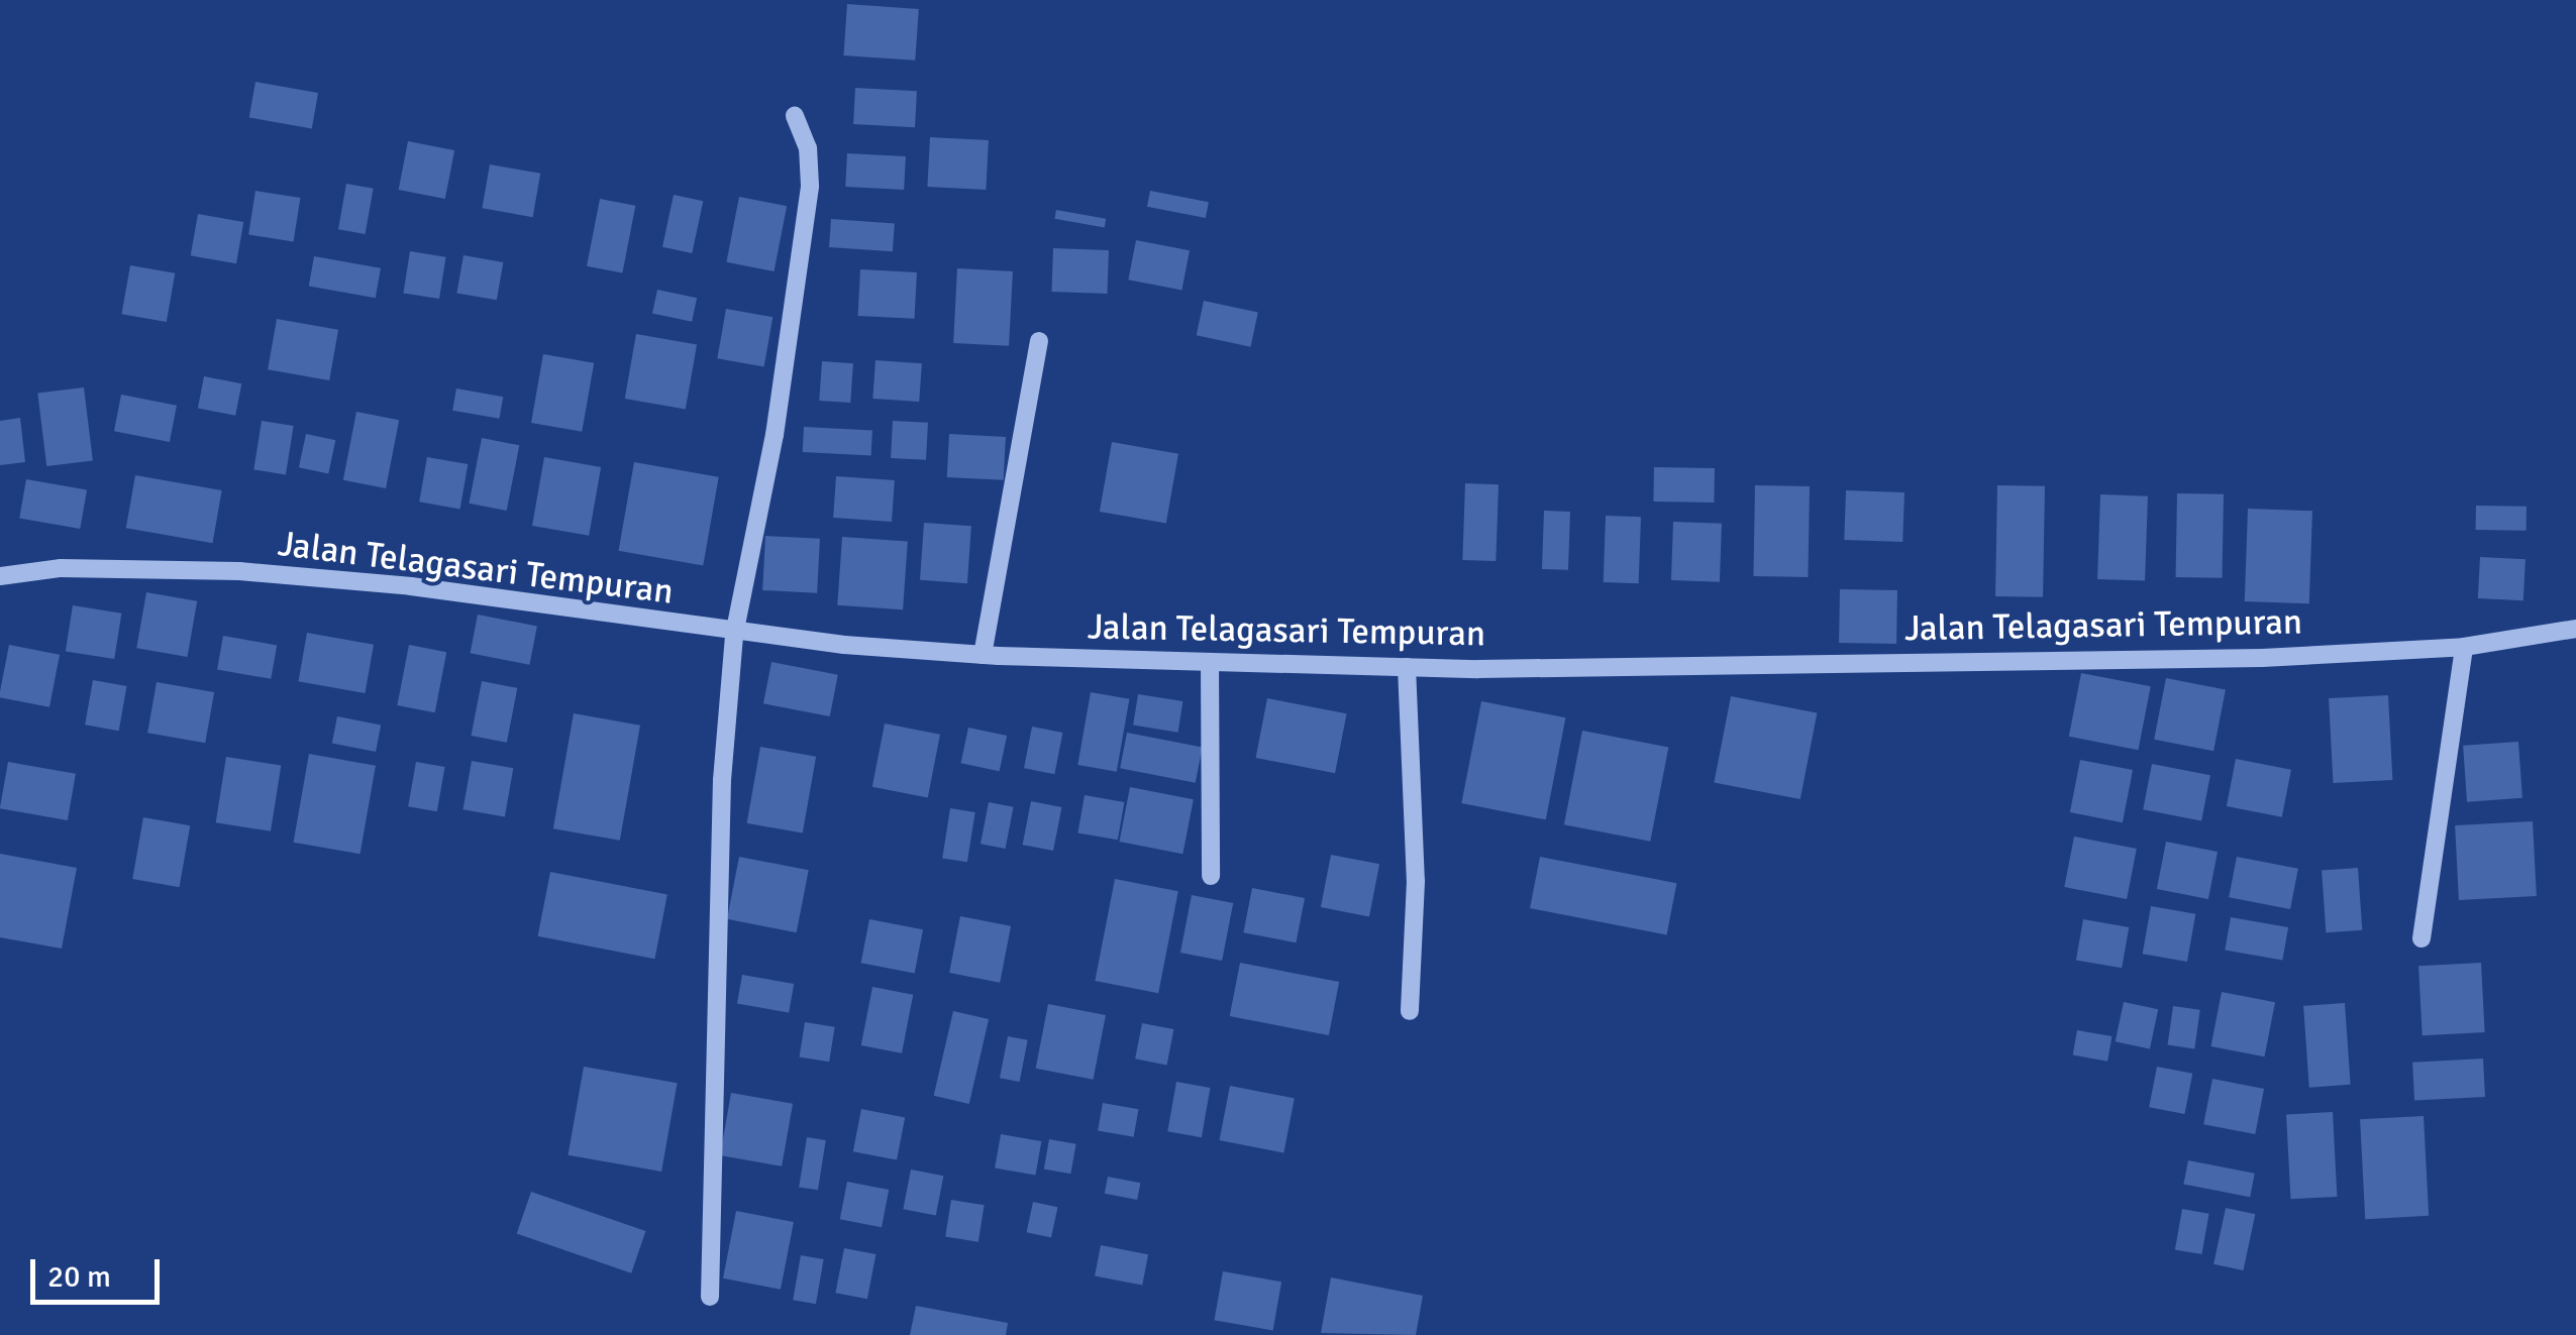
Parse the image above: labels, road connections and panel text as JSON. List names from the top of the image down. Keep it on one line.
{"streets":{"street":["Jalan Telagasari Tempuran"]},"scale_bar":"20 m"}
